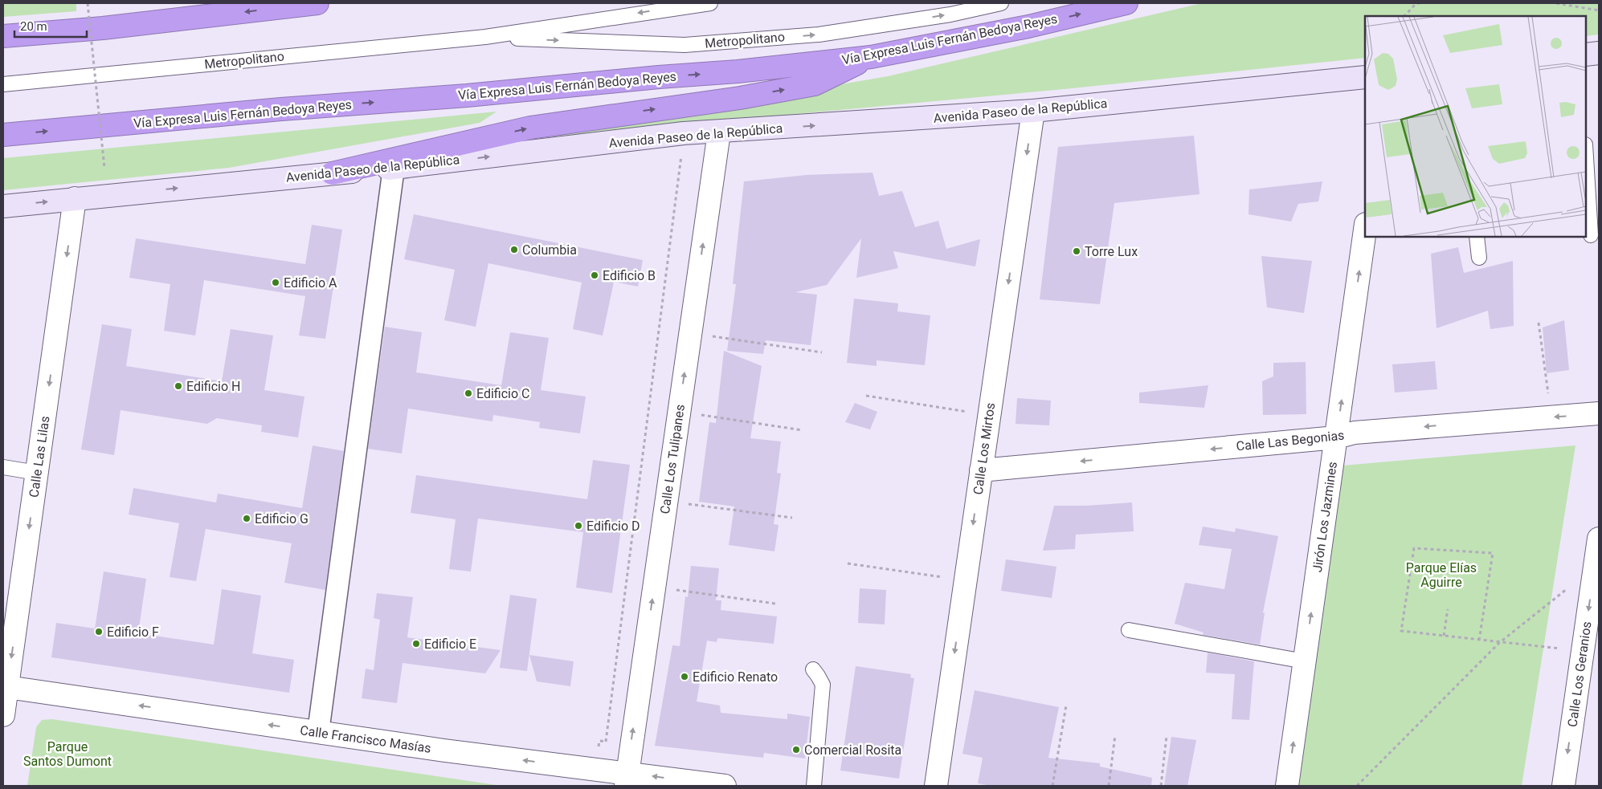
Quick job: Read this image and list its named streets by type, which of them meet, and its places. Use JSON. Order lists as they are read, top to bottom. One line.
{"streets":{"highway":["Vía Expresa Luis Fernán Bedoya Reyes"],"main road":["Avenida Paseo de la República"],"street":["Calle Las Begonias","Calle Los Mirtos","Calle Las Lilas","Calle Los Tulipanes","Jirón Los Jazmines","Calle Los Geranios","Calle Francisco Masías"],"lane":["Metropolitano"]},"crossings":[["Avenida Paseo de la República","Calle Los Mirtos"],["Avenida Paseo de la República","Calle Las Lilas"],["Avenida Paseo de la República","Calle Los Tulipanes"],["Calle Las Begonias","Calle Los Mirtos"],["Calle Las Begonias","Jirón Los Jazmines"],["Calle Las Lilas","Calle Francisco Masías"],["Calle Los Tulipanes","Calle Francisco Masías"]],"one_way":["Avenida Paseo de la República","Calle Las Begonias","Calle Los Mirtos","Calle Las Lilas","Calle Los Tulipanes","Jirón Los Jazmines","Calle Los Geranios","Calle Francisco Masías"],"parks":["Parque Elías Aguirre","Parque Santos Dumont"],"places":["Columbia","Torre Lux","Edificio B","Edificio A","Edificio H","Edificio C","Edificio G","Edificio D","Edificio F","Edificio E","Edificio Renato","Comercial Rosita"],"scale_bar":"20 m"}
